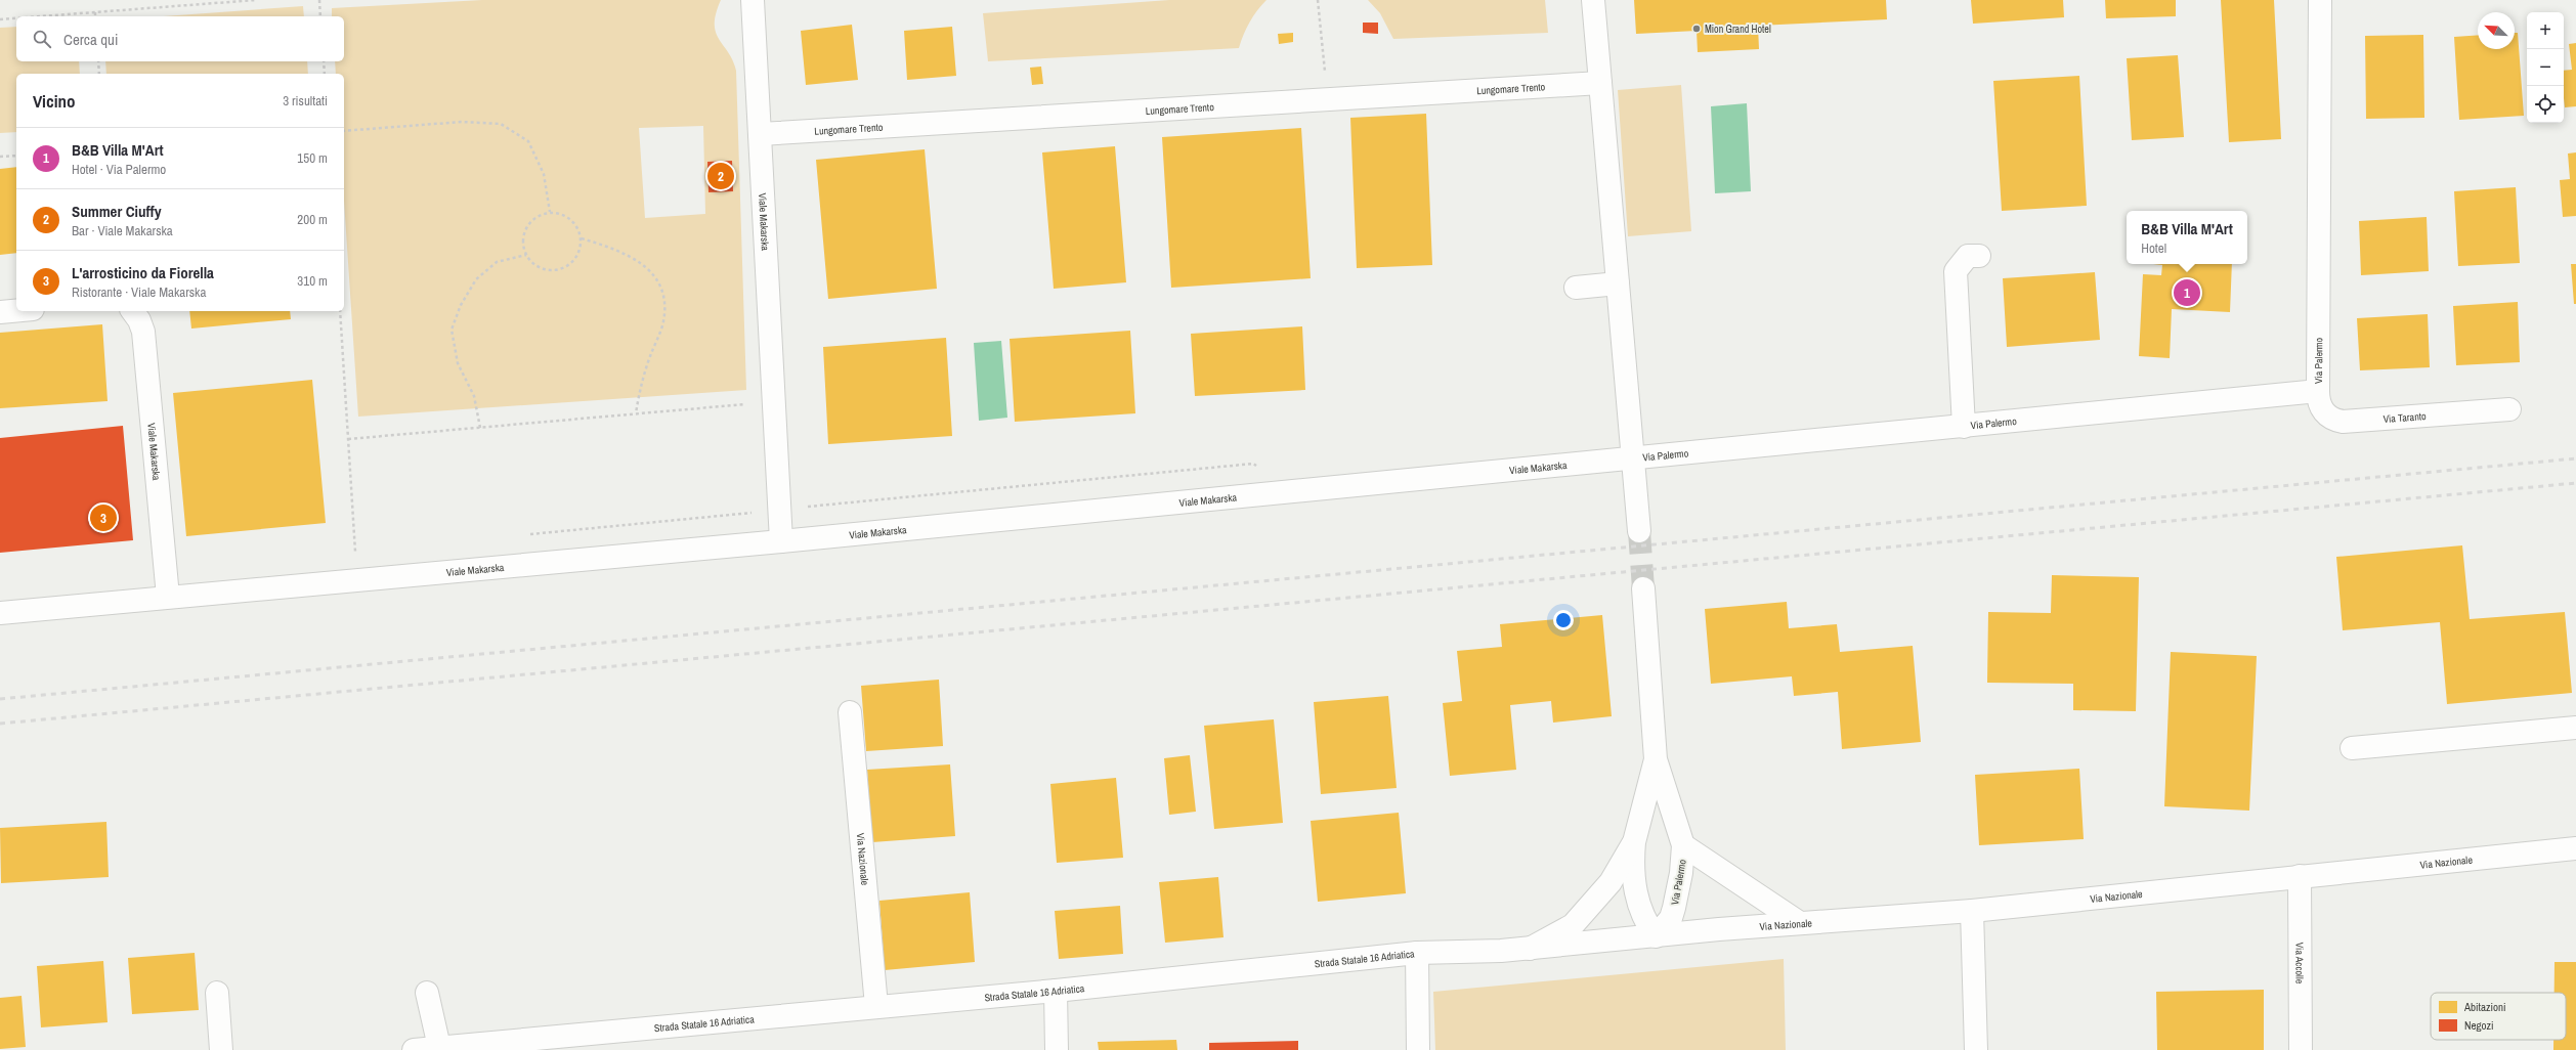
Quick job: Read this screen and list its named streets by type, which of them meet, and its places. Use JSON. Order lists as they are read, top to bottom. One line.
{"streets":{"street":["Lungomare Trento","Viale Makarska","Via Palermo","Via Taranto","Via Nazionale","Strada Statale 16 Adriatica","Via Accolle"]},"crossings":[["Lungomare Trento","Viale Makarska"],["Viale Makarska","Via Palermo"],["Via Palermo","Via Taranto"],["Via Palermo","Via Nazionale"],["Via Palermo","Strada Statale 16 Adriatica"],["Via Nazionale","Strada Statale 16 Adriatica"],["Via Nazionale","Via Accolle"]],"places":["Mion Grand Hotel"],"legend":["Abitazioni","Negozi"],"north":"top left","page":{"map_buttons":["+","−"],"search":"Cerca qui","heading":["Vicino","3 risultati"],"list":[{"mark":"1","name":"B&B Villa M'Art","note":"Hotel · Via Palermo","value":"150 m"},{"mark":"2","name":"Summer Ciuffy","note":"Bar · Viale Makarska","value":"200 m"},{"mark":"3","name":"L'arrosticino da Fiorella","note":"Ristorante · Viale Makarska","value":"310 m"}],"pins":["2","1","3"],"popup":["B&B Villa M'Art","Hotel"]}}
